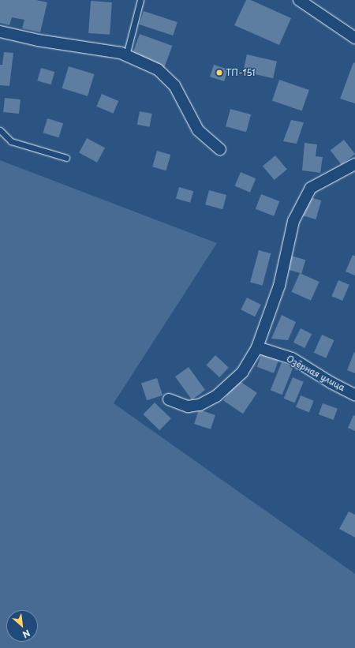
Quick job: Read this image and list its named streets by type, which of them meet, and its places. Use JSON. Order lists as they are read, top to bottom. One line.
{"streets":{"street":["Озёрная улица"]},"places":["ТП-151"],"north":"bottom right"}
